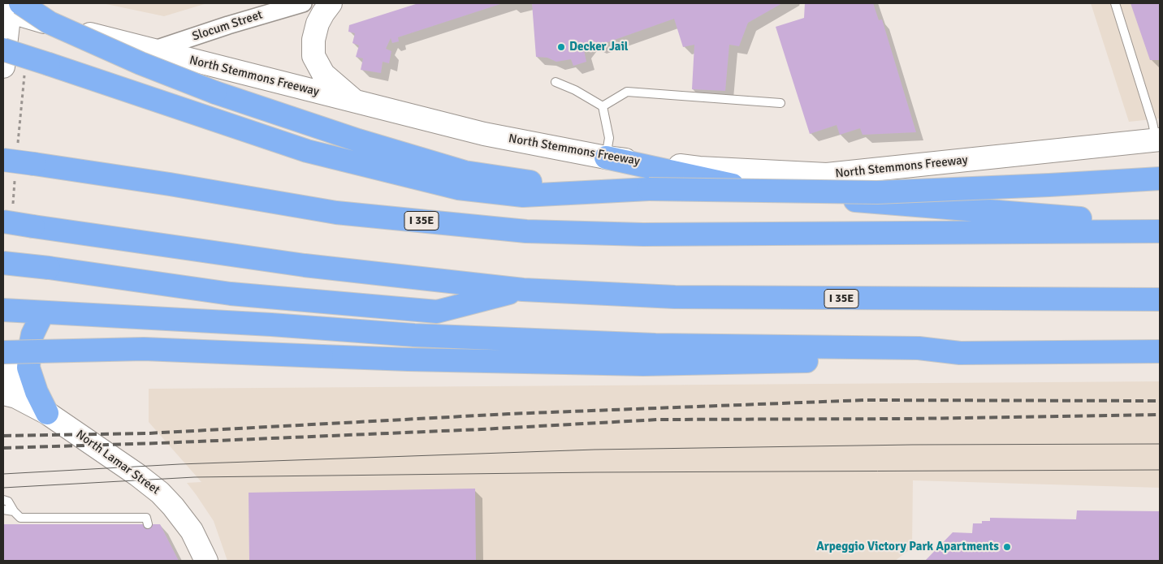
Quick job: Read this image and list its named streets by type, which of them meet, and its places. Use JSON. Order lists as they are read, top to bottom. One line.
{"streets":{"highway":["I 35E"],"main road":["North Stemmons Freeway","North Lamar Street"],"street":["Slocum Street"]},"crossings":[["Slocum Street","North Stemmons Freeway"]],"places":["Decker Jail","Arpeggio Victory Park Apartments"]}
